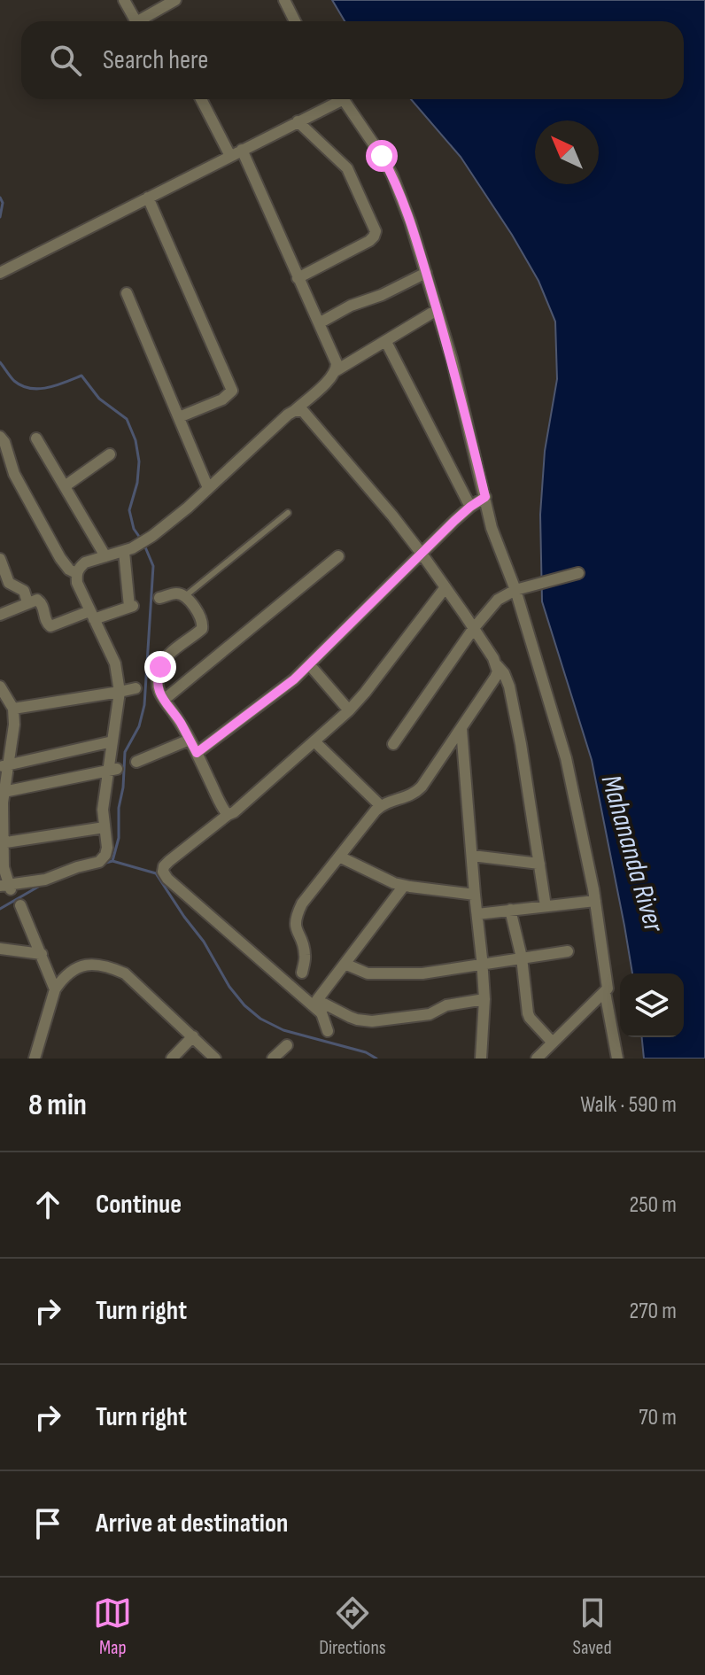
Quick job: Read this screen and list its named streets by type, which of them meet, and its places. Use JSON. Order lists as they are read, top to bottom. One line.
{"water":["Mahananda River"],"north":"top left","page":{"search":"Search here","heading":["8 min","Walk · 590 m"],"list":[["Continue","250 m"],["Turn right","270 m"],["Turn right","70 m"],"Arrive at destination"],"nav":["Map","Directions","Saved"]}}
